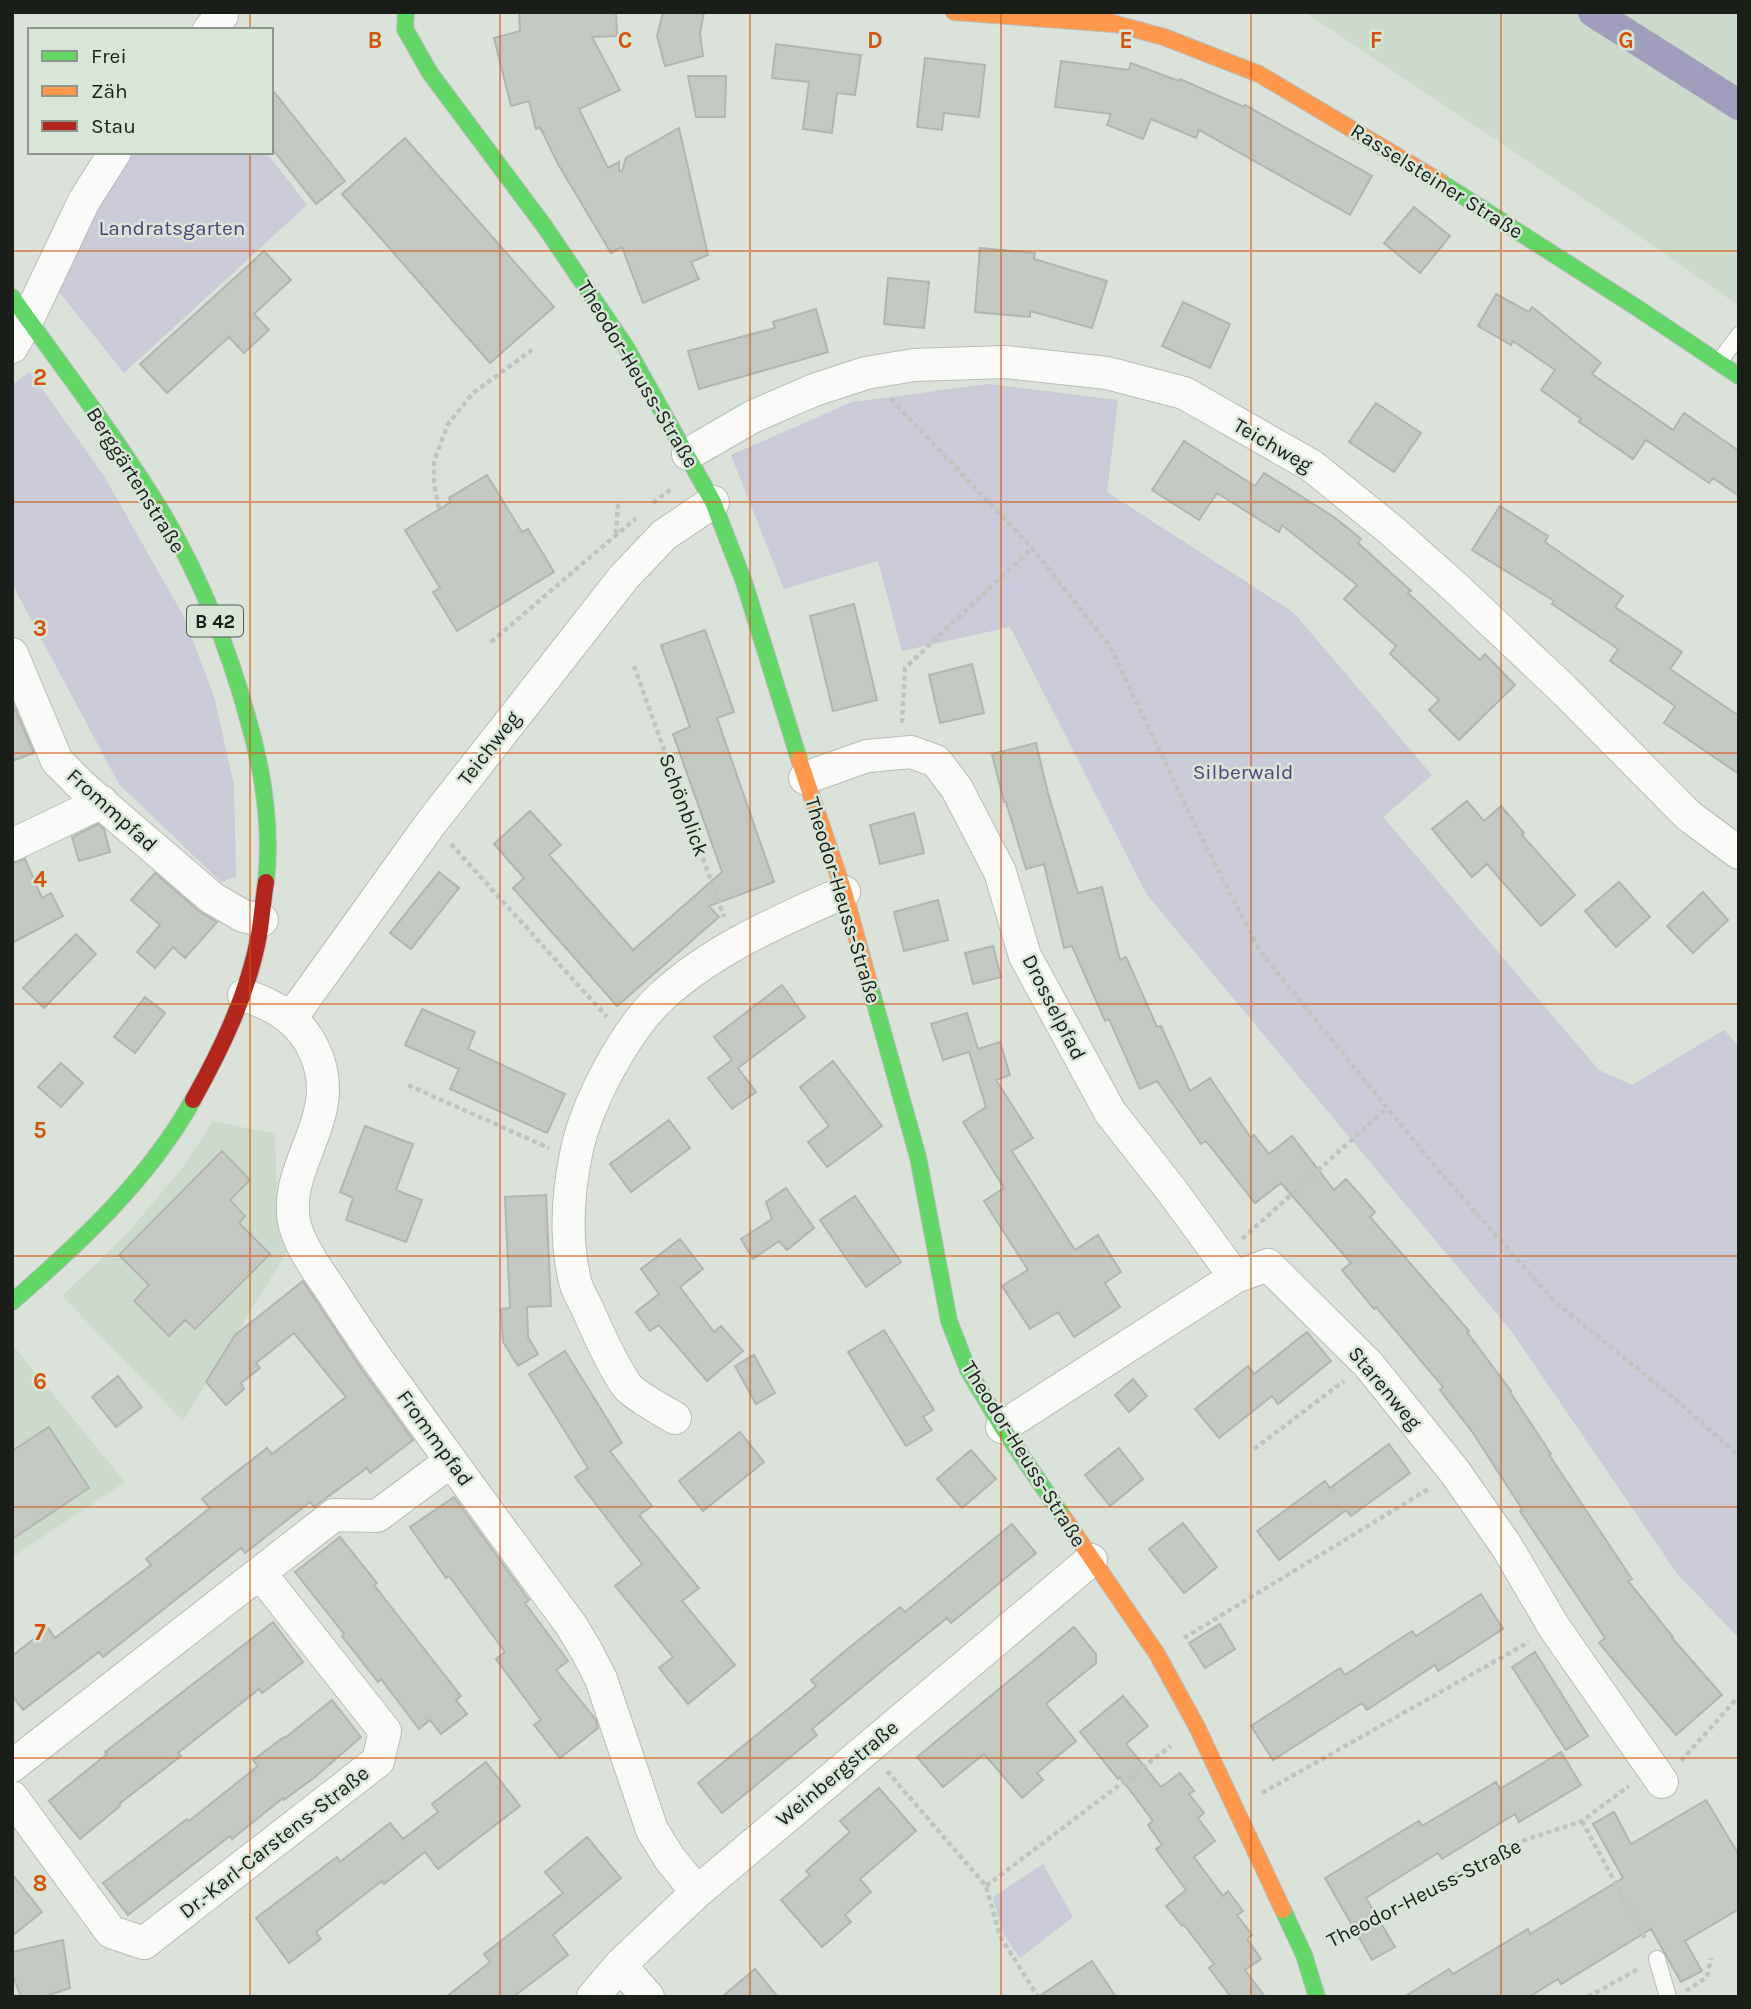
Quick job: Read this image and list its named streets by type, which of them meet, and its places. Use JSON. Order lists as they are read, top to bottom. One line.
{"streets":{"street":["Rasselsteiner Straße","Theodor-Heuss-Straße","Teichweg","Berggärtenstraße","B 42","Frommpfad","Drosselpfad","Starenweg","Weinbergstraße","Dr.-Karl-Carstens-Straße"],"path":["Schönblick"]},"crossings":[["Theodor-Heuss-Straße","Teichweg"],["Theodor-Heuss-Straße","Drosselpfad"],["Theodor-Heuss-Straße","Starenweg"],["Theodor-Heuss-Straße","Weinbergstraße"],["Teichweg","Frommpfad"],["Berggärtenstraße","Frommpfad"],["Frommpfad","Weinbergstraße"],["Drosselpfad","Starenweg"]],"parks":["Landratsgarten","Silberwald"],"legend":["Frei","Zäh","Stau"],"grid":{"columns":["B","C","D","E","F","G"],"rows":["2","3","4","5","6","7","8"]}}
